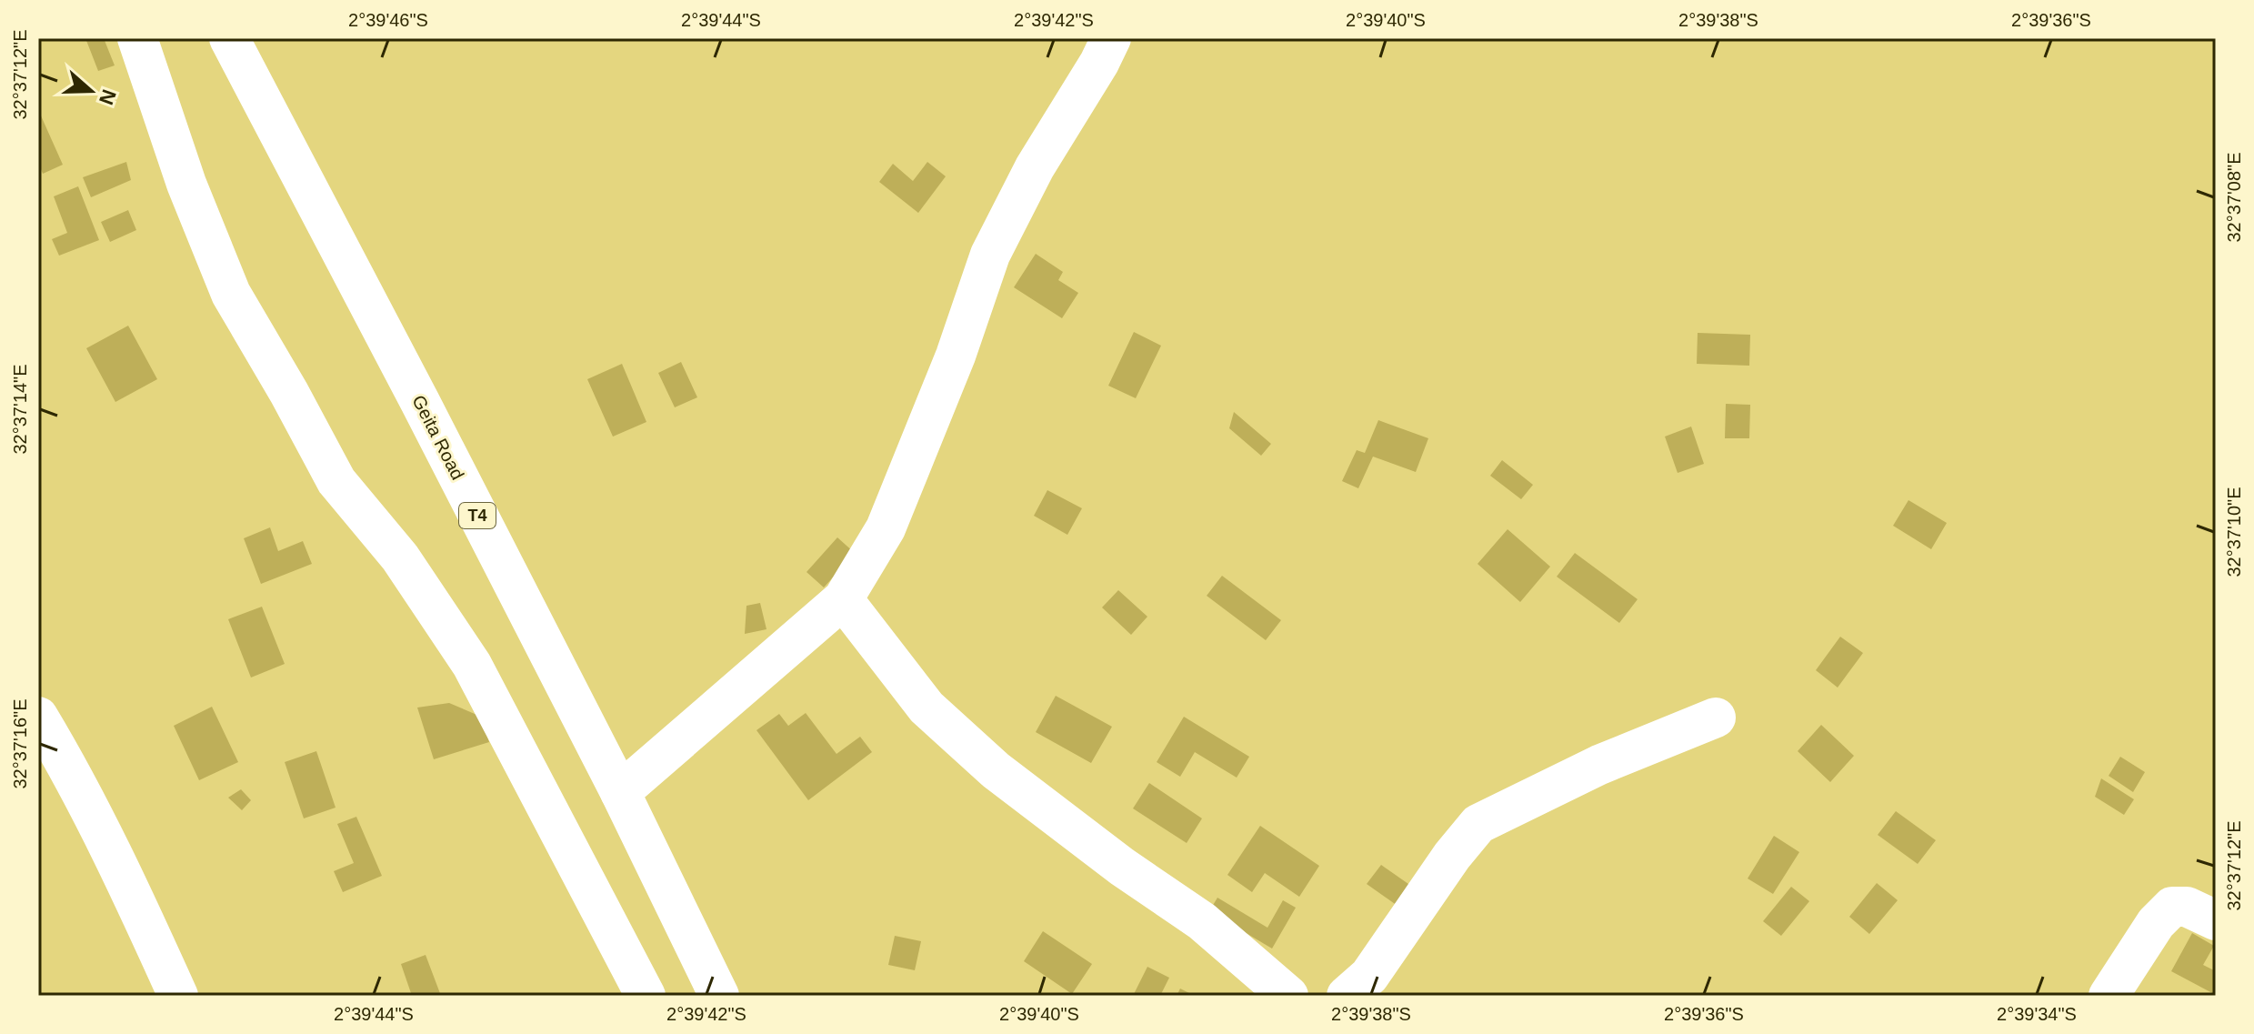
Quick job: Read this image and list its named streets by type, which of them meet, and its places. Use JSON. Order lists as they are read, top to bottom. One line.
{"streets":{"main road":["Geita Road","T4"]},"north":"right","coordinates":["2°39'46\"S","2°39'44\"S","2°39'42\"S","2°39'40\"S","2°39'38\"S","2°39'36\"S","32°37'12\"E","32°37'08\"E","32°37'14\"E","32°37'10\"E","32°37'16\"E","2°39'34\"S"]}
